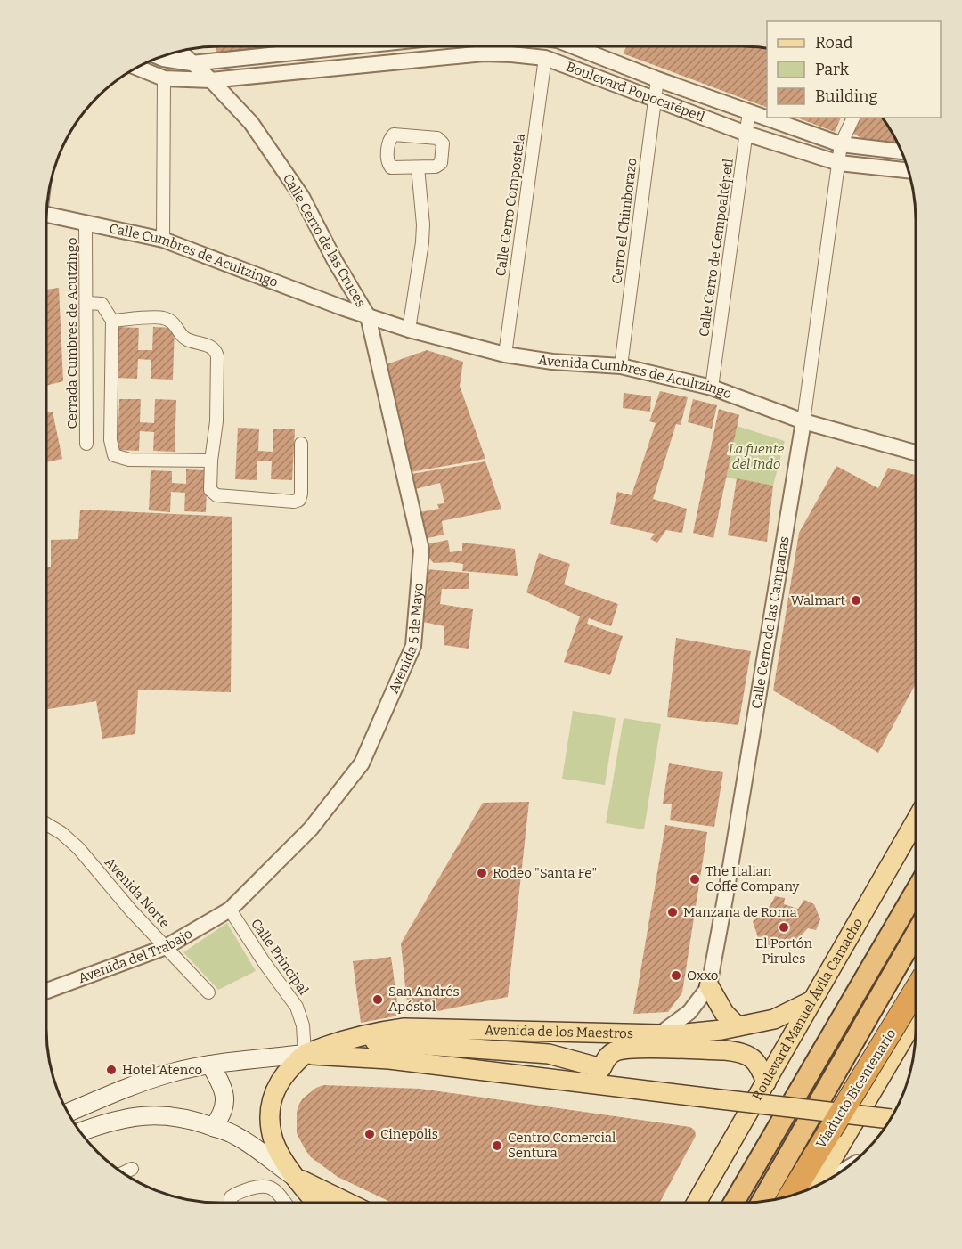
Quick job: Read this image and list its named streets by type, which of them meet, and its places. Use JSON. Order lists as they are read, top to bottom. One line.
{"streets":{"highway":["Viaducto Bicentenario"],"main road":["Boulevard Manuel Ávila Camacho","Avenida de los Maestros"],"street":["Boulevard Popocatépetl","Calle Cerro Compostela","Cerro el Chimborazo","Calle Cerro de las Cruces","Calle Cerro de Cempoaltépetl","Calle Cumbres de Acultzingo","Cerrada Cumbres de Acutzingo","Avenida Cumbres de Acultzingo","Calle Cerro de las Campanas","Avenida 5 de Mayo","Avenida Norte","Avenida del Trabajo","Calle Principal"]},"crossings":[["Boulevard Popocatépetl","Calle Cerro Compostela"],["Boulevard Popocatépetl","Cerro el Chimborazo"],["Boulevard Popocatépetl","Calle Cerro de las Cruces"],["Boulevard Popocatépetl","Calle Cerro de Cempoaltépetl"],["Boulevard Popocatépetl","Calle Cerro de las Campanas"],["Calle Cerro Compostela","Avenida Cumbres de Acultzingo"],["Cerro el Chimborazo","Avenida Cumbres de Acultzingo"],["Calle Cerro de las Cruces","Avenida Cumbres de Acultzingo"],["Calle Cerro de las Cruces","Avenida 5 de Mayo"],["Calle Cerro de Cempoaltépetl","Avenida Cumbres de Acultzingo"],["Calle Cumbres de Acultzingo","Cerrada Cumbres de Acutzingo"],["Calle Cumbres de Acultzingo","Avenida Cumbres de Acultzingo"],["Avenida Cumbres de Acultzingo","Calle Cerro de las Campanas"],["Avenida Cumbres de Acultzingo","Avenida 5 de Mayo"],["Calle Cerro de las Campanas","Avenida de los Maestros"],["Avenida 5 de Mayo","Avenida del Trabajo"],["Avenida 5 de Mayo","Calle Principal"],["Avenida Norte","Avenida del Trabajo"],["Avenida del Trabajo","Calle Principal"],["Calle Principal","Avenida de los Maestros"],["Boulevard Manuel Ávila Camacho","Avenida de los Maestros"]],"parks":["La fuente del Indo"],"places":["Walmart","Rodeo \"Santa Fe\"","The Italian Coffe Company","Manzana de Roma","El Portón Pirules","Oxxo","San Andrés Apóstol","Hotel Atenco","Cinepolis","Centro Comercial Sentura"],"legend":["Road","Park","Building"]}
